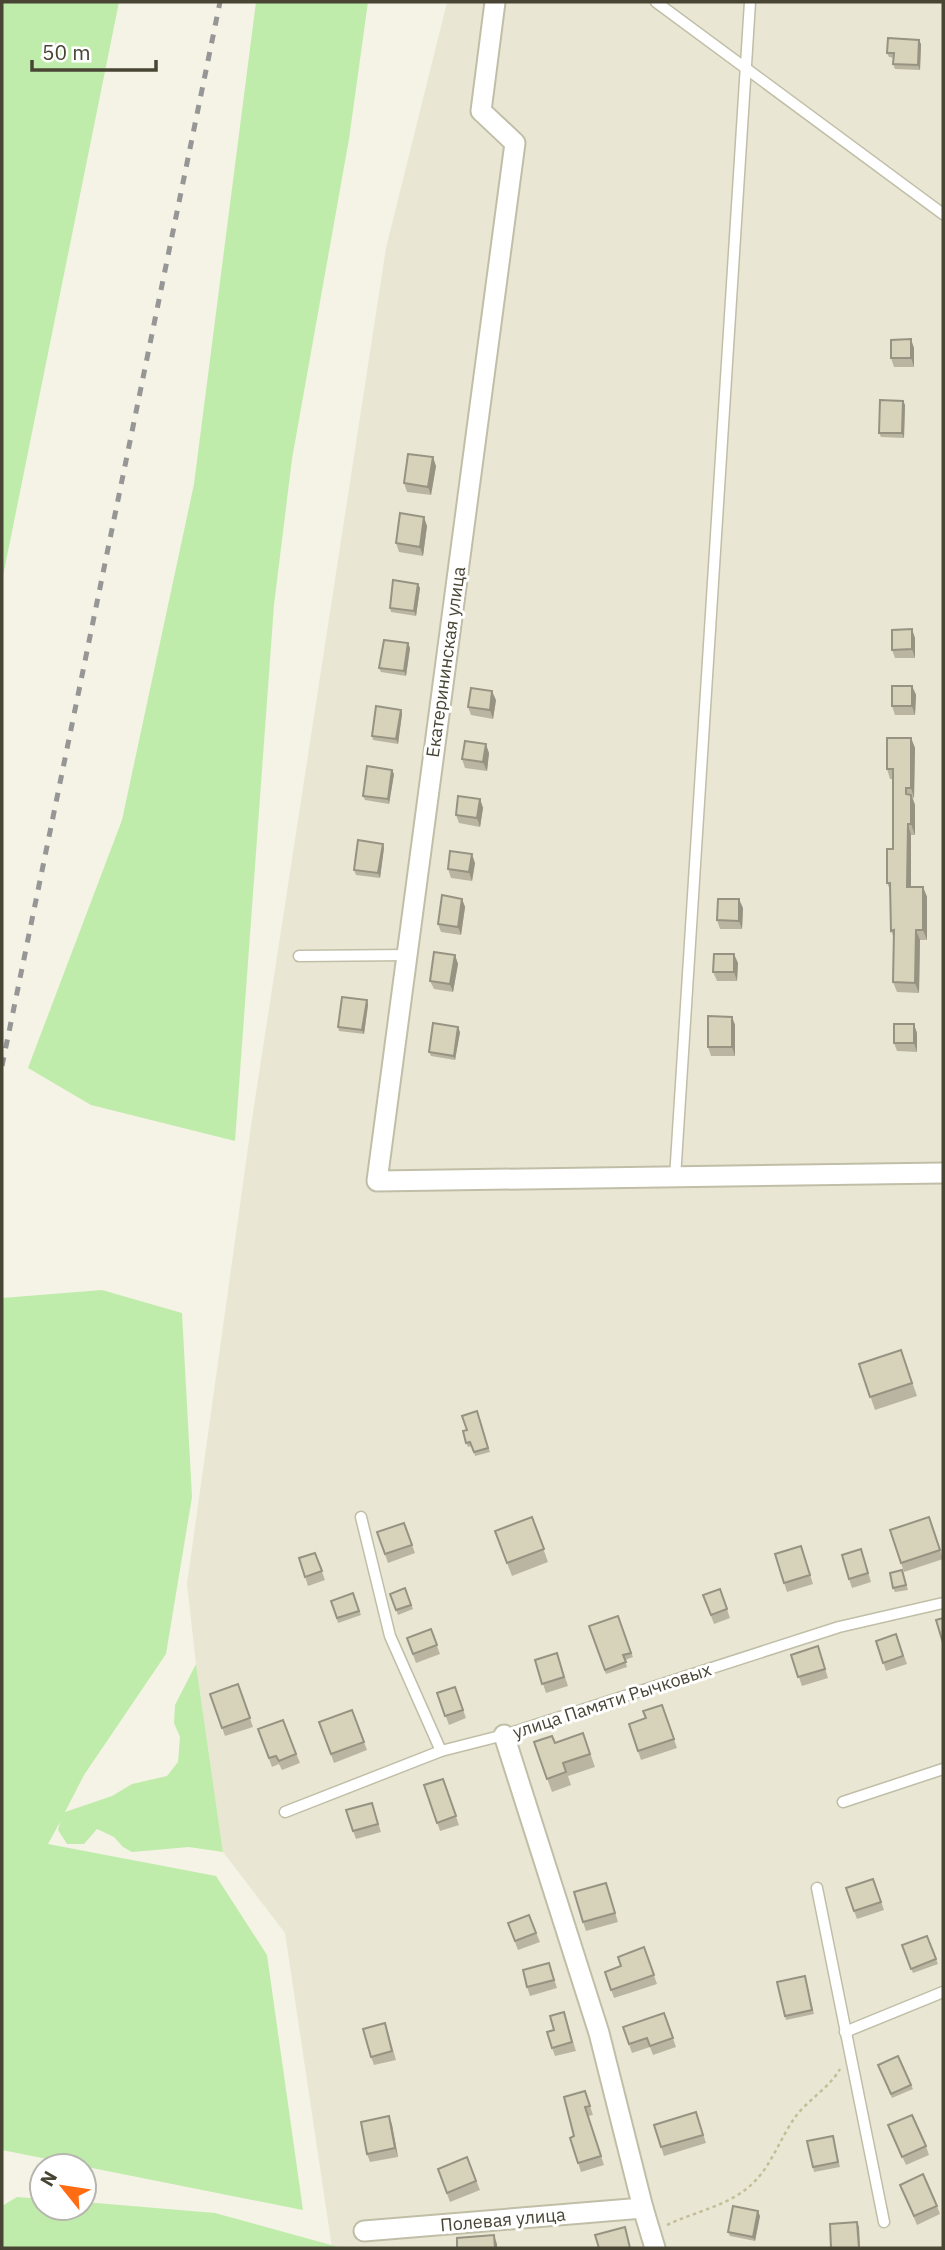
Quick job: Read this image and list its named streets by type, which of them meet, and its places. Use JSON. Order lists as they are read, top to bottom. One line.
{"streets":{"street":["Екатерининская улица","Полевая улица"],"lane":["улица Памяти Рычковых"]},"scale_bar":"50 m","north":"top left"}
